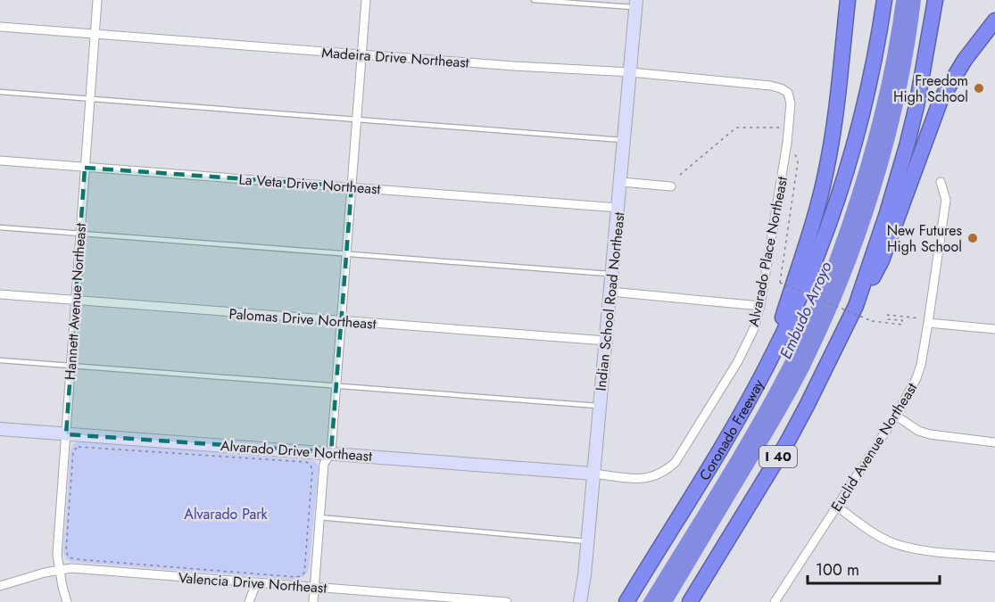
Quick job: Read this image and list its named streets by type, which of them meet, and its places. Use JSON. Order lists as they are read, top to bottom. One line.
{"streets":{"highway":["Coronado Freeway","I 40"],"street":["Madeira Drive Northeast","La Veta Drive Northeast","Alvarado Place Northeast","Hannett Avenue Northeast","Indian School Road Northeast","Palomas Drive Northeast","Euclid Avenue Northeast","Alvarado Drive Northeast","Valencia Drive Northeast"]},"crossings":[["Madeira Drive Northeast","Alvarado Place Northeast"],["Madeira Drive Northeast","Hannett Avenue Northeast"],["Madeira Drive Northeast","Indian School Road Northeast"],["La Veta Drive Northeast","Hannett Avenue Northeast"],["La Veta Drive Northeast","Indian School Road Northeast"],["Alvarado Place Northeast","Indian School Road Northeast"],["Alvarado Place Northeast","Alvarado Drive Northeast"],["Hannett Avenue Northeast","Palomas Drive Northeast"],["Hannett Avenue Northeast","Alvarado Drive Northeast"],["Hannett Avenue Northeast","Valencia Drive Northeast"],["Indian School Road Northeast","Palomas Drive Northeast"],["Indian School Road Northeast","Alvarado Drive Northeast"]],"water":["Embudo Arroyo"],"parks":["Alvarado Park"],"places":["Freedom High School","New Futures High School"],"scale_bar":"100 m"}
